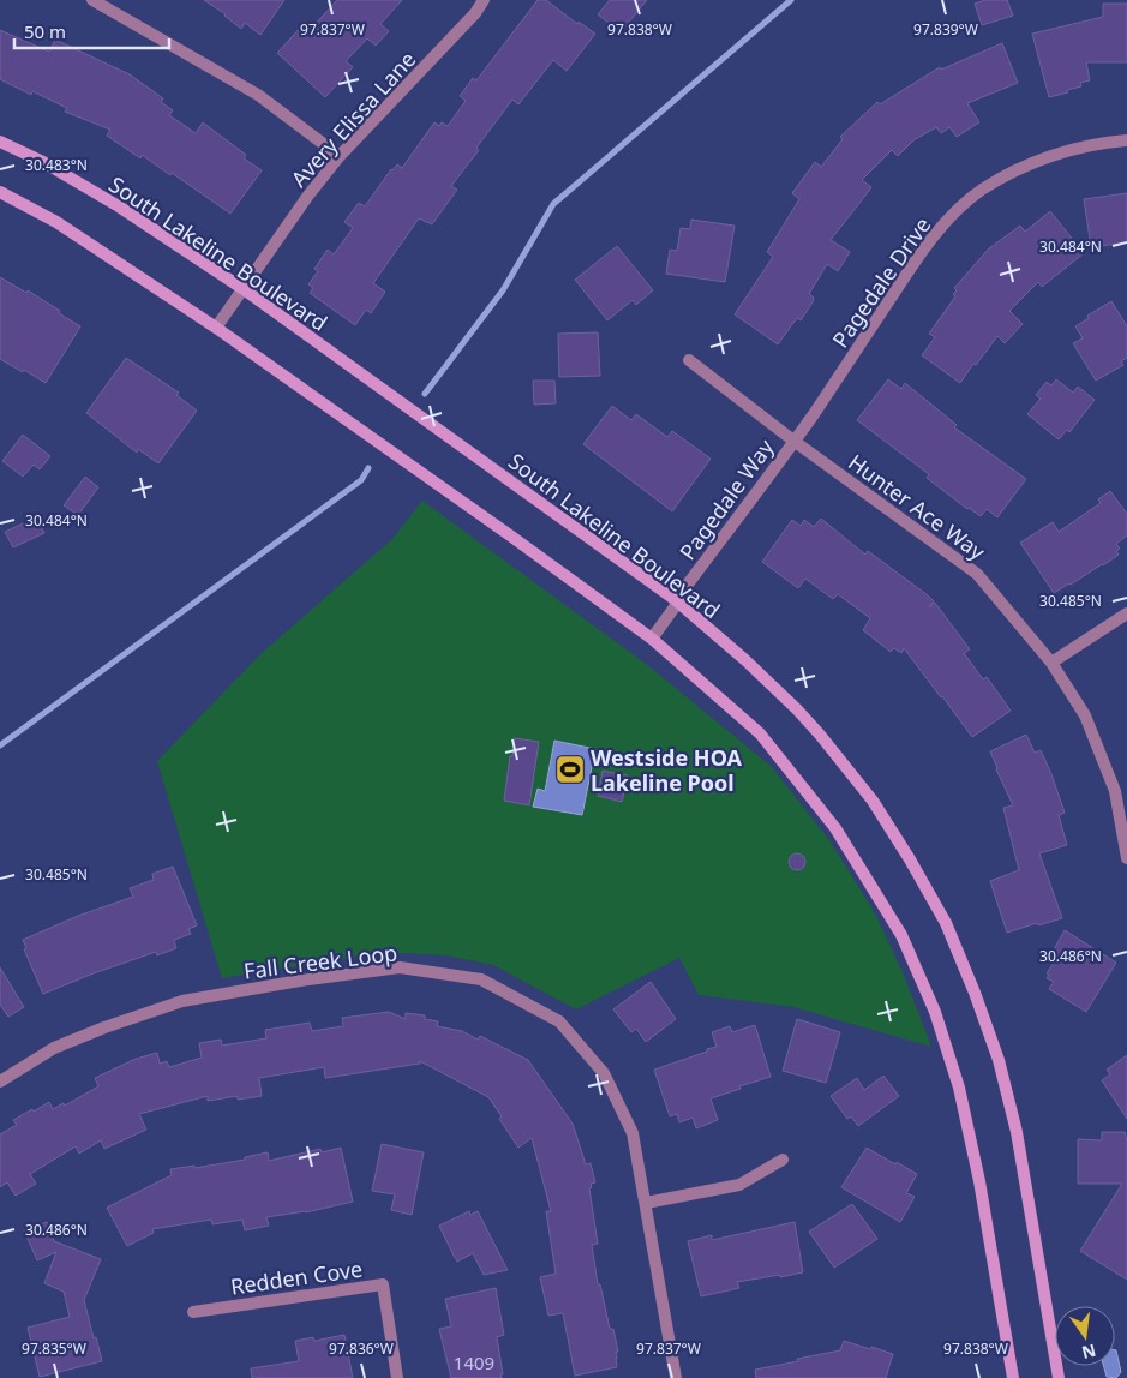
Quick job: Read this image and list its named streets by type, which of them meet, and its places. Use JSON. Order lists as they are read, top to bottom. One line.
{"streets":{"main road":["South Lakeline Boulevard"],"street":["Avery Elissa Lane","Pagedale Drive","Pagedale Way","Hunter Ace Way","Fall Creek Loop","Redden Cove"]},"crossings":[["Avery Elissa Lane","South Lakeline Boulevard"],["South Lakeline Boulevard","Pagedale Way"],["Pagedale Drive","Pagedale Way"],["Pagedale Drive","Hunter Ace Way"],["Pagedale Way","Hunter Ace Way"]],"places":{"sports":["Westside HOA Lakeline Pool"]},"house_numbers":["1409"],"scale_bar":"50 m","north":"bottom","coordinates":["97.837°W","97.838°W","97.839°W","30.483°N","30.484°N","30.485°N","30.486°N","97.835°W","97.836°W"]}
